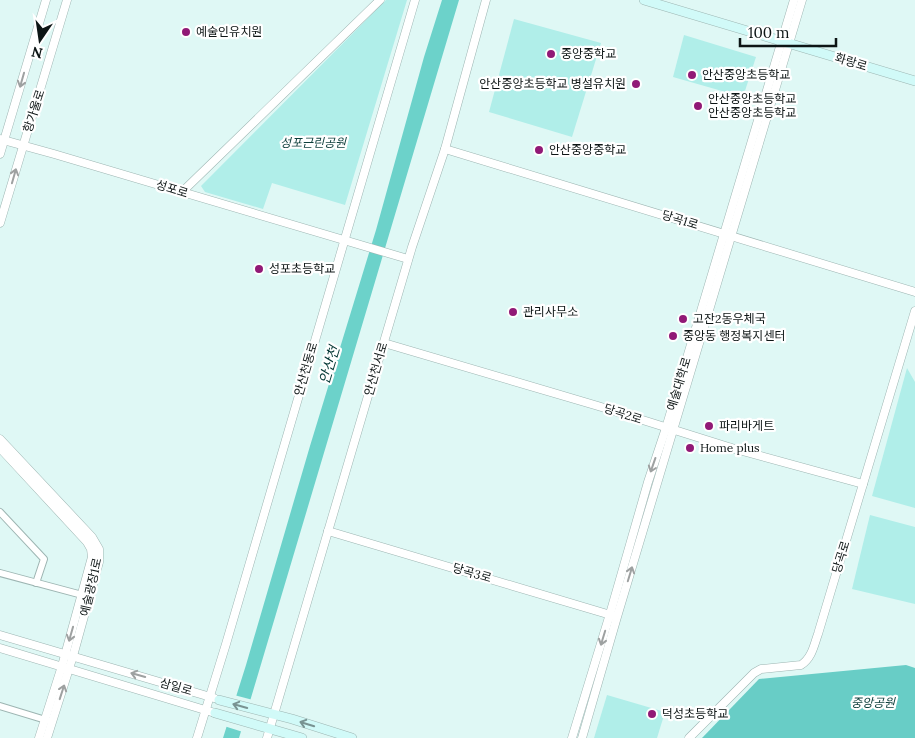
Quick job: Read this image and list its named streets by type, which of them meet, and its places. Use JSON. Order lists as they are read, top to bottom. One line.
{"streets":{"main road":["화랑로","삼일로"],"street":["항가울로","성포로","당곡1로","안산천동로","안산천서로","예술대학로","당곡2로","당곡로","당곡3로","예술광장1로"]},"crossings":[["화랑로","예술대학로"],["항가울로","성포로"],["성포로","안산천동로"],["성포로","안산천서로"],["당곡1로","안산천서로"],["당곡1로","예술대학로"],["안산천동로","삼일로"],["안산천서로","당곡2로"],["안산천서로","당곡3로"],["안산천서로","삼일로"],["예술대학로","당곡2로"],["예술대학로","당곡3로"],["당곡2로","당곡로"],["예술광장1로","삼일로"]],"water":["안산천"],"parks":["성포근린공원","중앙공원"],"places":["예술인유치원","중앙중학교","안산중앙초등학교","안산중앙초등학교 병설유치원","안산중앙초등학교 안산중앙초등학교","안산중앙중학교","성포초등학교","관리사무소","고잔2동우체국","중앙동 행정복지센터","파리바게트","Home plus","덕성초등학교"],"scale_bar":"100 m","north":"bottom"}
